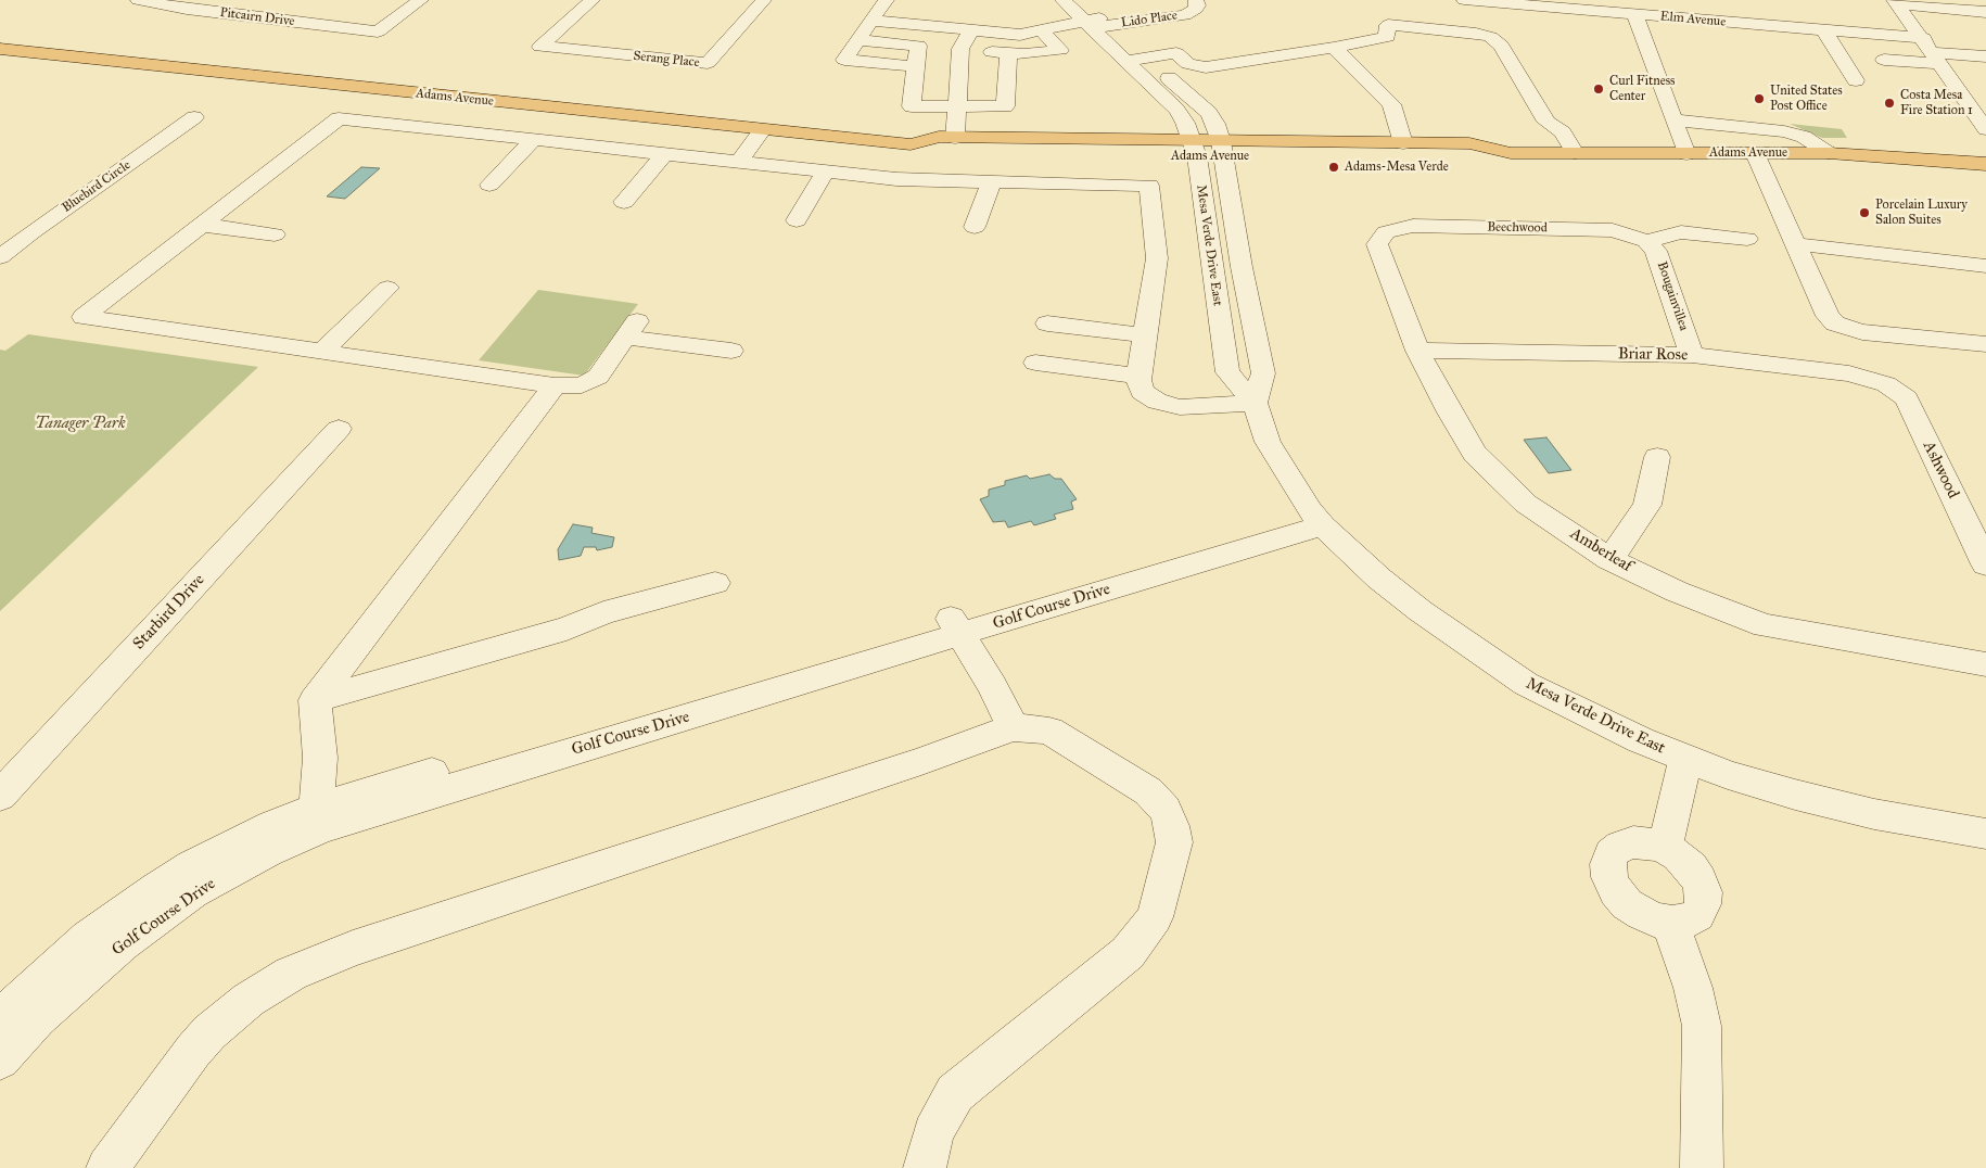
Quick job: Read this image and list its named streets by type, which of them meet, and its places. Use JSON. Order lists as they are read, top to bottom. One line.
{"streets":{"main road":["Adams Avenue"],"street":["Pitcairn Drive","Lido Place","Elm Avenue","Serang Place","Bluebird Circle","Beechwood","Mesa Verde Drive East","Bougainvillea","Briar Rose","Ashwood","Amberleaf","Golf Course Drive","Starbird Drive"]},"crossings":[["Lido Place","Mesa Verde Drive East"],["Adams Avenue","Mesa Verde Drive East"],["Beechwood","Bougainvillea"],["Beechwood","Amberleaf"],["Mesa Verde Drive East","Golf Course Drive"],["Bougainvillea","Briar Rose"],["Briar Rose","Ashwood"],["Briar Rose","Amberleaf"]],"parks":["Tanager Park"],"places":["Curl Fitness Center","United States Post Office","Costa Mesa Fire Station 1","Adams-Mesa Verde","Porcelain Luxury Salon Suites"]}
